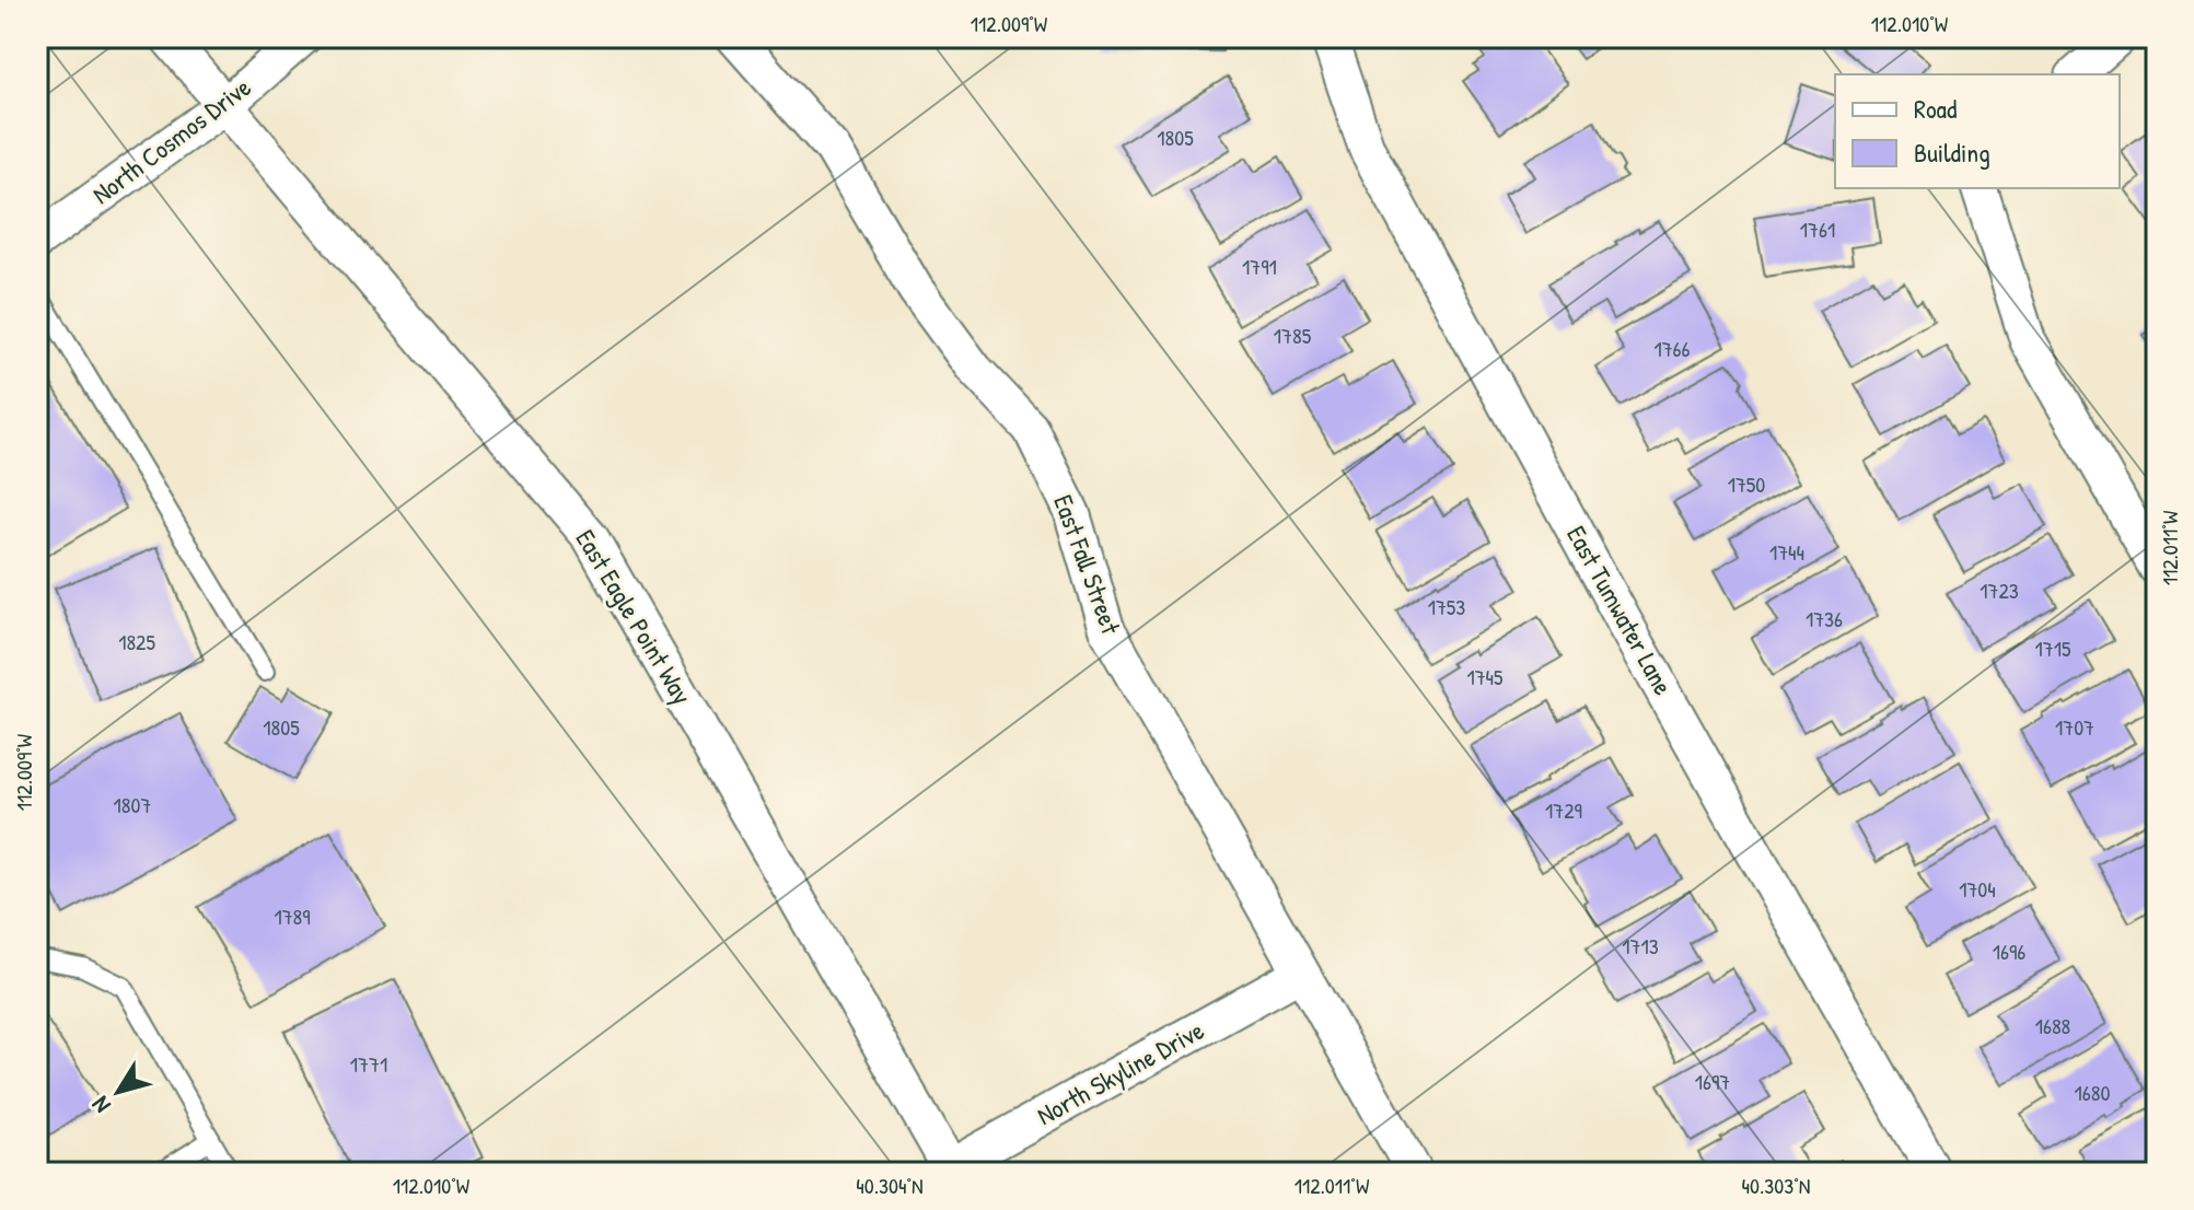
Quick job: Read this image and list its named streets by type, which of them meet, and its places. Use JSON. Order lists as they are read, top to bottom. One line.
{"streets":{"street":["North Cosmos Drive","East Fall Street","East Tumwater Lane","East Eagle Point Way","North Skyline Drive"]},"crossings":[["North Cosmos Drive","East Eagle Point Way"],["East Fall Street","North Skyline Drive"],["East Eagle Point Way","North Skyline Drive"]],"house_numbers":["1805","1761","1791","1785","1766","1750","1744","1723","1753","1736","1825","1715","1745","1805","1707","1807","1729","1704","1789","1713","1696","1688","1771","1697","1680"],"legend":["Road","Building"],"north":"bottom left","coordinates":["112.009°W","112.010°W","112.011°W","40.304°N","40.303°N"]}
